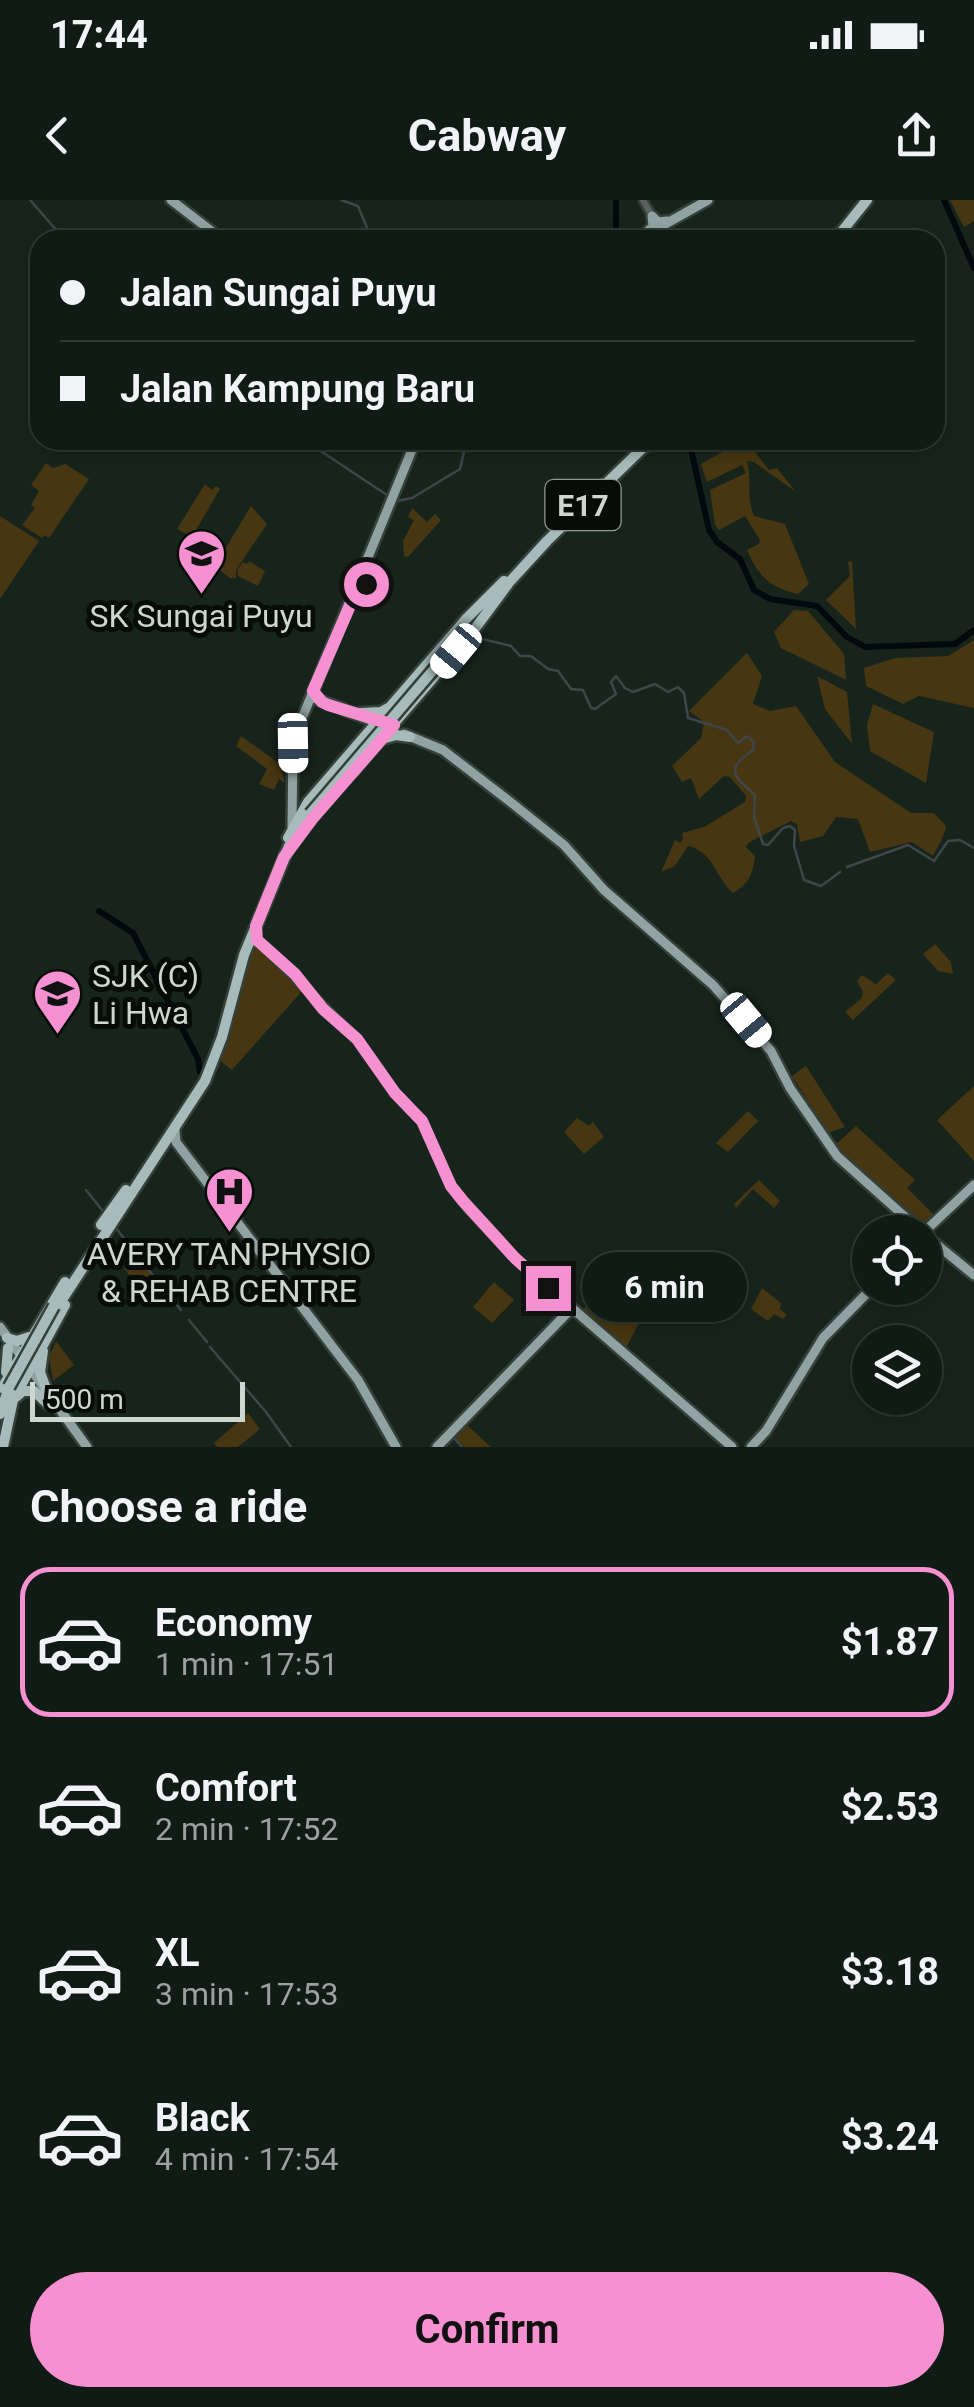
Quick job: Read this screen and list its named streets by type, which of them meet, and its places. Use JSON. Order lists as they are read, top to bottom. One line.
{"streets":{"highway":["E17"]},"places":{"school or university":["SK Sungai Puyu","SJK (C) Li Hwa"],"hospital":["AVERY TAN PHYSIO & REHAB CENTRE"]},"scale_bar":"500 m","page":{"status":"17:44","header":"Cabway","banner":["Jalan Sungai Puyu","Jalan Kampung Baru"],"bubble":"6 min","scale":"500 m","heading":"Choose a ride","list":[{"name":"Economy","note":"1 min · 17:51","value":"$1.87"},{"name":"Comfort","note":"2 min · 17:52","value":"$2.53"},{"name":"XL","note":"3 min · 17:53","value":"$3.18"},{"name":"Black","note":"4 min · 17:54","value":"$3.24"}],"buttons":"Confirm"}}
